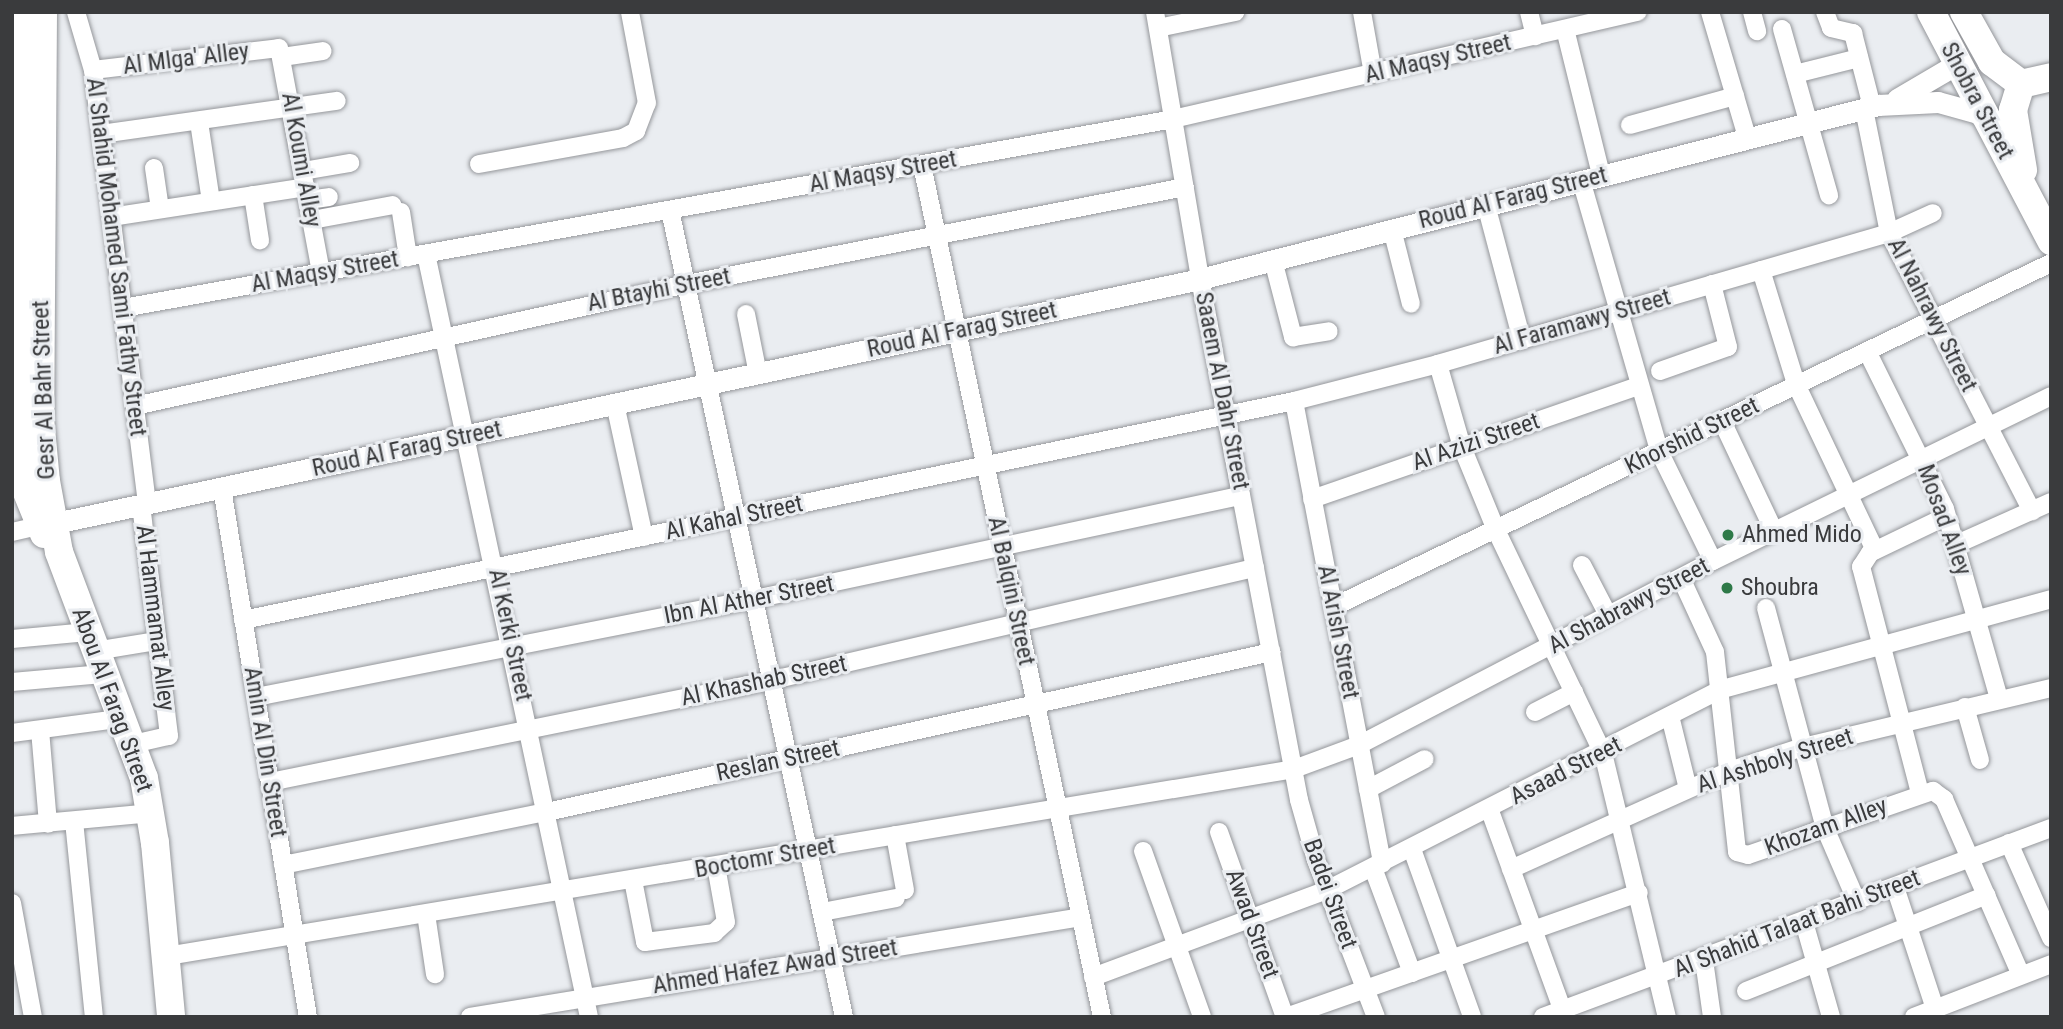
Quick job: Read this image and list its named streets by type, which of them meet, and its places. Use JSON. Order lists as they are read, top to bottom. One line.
{"streets":{"main road":["Shobra Street","Gesr Al Bahr Street","Abou Al Farag Street"],"street":["Al Mlga' Alley","Al Maqsy Street","Al Koumi Alley","Roud Al Farag Street","Al Shahid Mohamed Sami Fathy Street","Al Btayhi Street","Al Nahrawy Street","Al Faramawy Street","Saaem Al Dahr Street","Khorshid Street","Al Azizi Street","Al Kahal Street","Mosad Alley","Al Balqini Street","Ibn Al Ather Street","Al Shabrawy Street","Al Hammamat Alley","Al Arish Street","Al Kerki Street","Al Khashab Street","Amin Al Din Street","Reslan Street","Al Ashboly Street","Asaad Street","Khozam Alley","Boctomr Street","Badei Street","Awad Street","Al Shahid Talaat Bahi Street","Ahmed Hafez Awad Street"]},"crossings":[["Al Mlga' Alley","Al Koumi Alley"],["Al Mlga' Alley","Al Shahid Mohamed Sami Fathy Street"],["Al Maqsy Street","Al Koumi Alley"],["Al Maqsy Street","Al Shahid Mohamed Sami Fathy Street"],["Al Maqsy Street","Saaem Al Dahr Street"],["Al Maqsy Street","Al Balqini Street"],["Al Maqsy Street","Al Kerki Street"],["Shobra Street","Roud Al Farag Street"],["Al Koumi Alley","Al Kerki Street"],["Roud Al Farag Street","Al Shahid Mohamed Sami Fathy Street"],["Roud Al Farag Street","Al Nahrawy Street"],["Roud Al Farag Street","Gesr Al Bahr Street"],["Roud Al Farag Street","Saaem Al Dahr Street"],["Roud Al Farag Street","Al Balqini Street"],["Roud Al Farag Street","Al Hammamat Alley"],["Roud Al Farag Street","Al Kerki Street"],["Roud Al Farag Street","Amin Al Din Street"],["Al Shahid Mohamed Sami Fathy Street","Al Btayhi Street"],["Al Shahid Mohamed Sami Fathy Street","Al Hammamat Alley"],["Al Btayhi Street","Saaem Al Dahr Street"],["Al Btayhi Street","Al Balqini Street"],["Al Btayhi Street","Al Kerki Street"],["Al Nahrawy Street","Al Faramawy Street"],["Al Nahrawy Street","Khorshid Street"],["Al Nahrawy Street","Al Shabrawy Street"],["Al Faramawy Street","Saaem Al Dahr Street"],["Al Faramawy Street","Al Kahal Street"],["Al Faramawy Street","Al Arish Street"],["Gesr Al Bahr Street","Abou Al Farag Street"],["Saaem Al Dahr Street","Al Kahal Street"],["Saaem Al Dahr Street","Ibn Al Ather Street"],["Saaem Al Dahr Street","Al Khashab Street"],["Saaem Al Dahr Street","Reslan Street"],["Saaem Al Dahr Street","Boctomr Street"],["Saaem Al Dahr Street","Badei Street"],["Khorshid Street","Mosad Alley"],["Khorshid Street","Al Arish Street"],["Al Azizi Street","Al Arish Street"],["Al Kahal Street","Al Balqini Street"],["Al Kahal Street","Al Kerki Street"],["Al Kahal Street","Amin Al Din Street"],["Mosad Alley","Al Shabrawy Street"],["Mosad Alley","Al Ashboly Street"],["Mosad Alley","Asaad Street"],["Al Balqini Street","Ibn Al Ather Street"],["Al Balqini Street","Al Khashab Street"],["Al Balqini Street","Reslan Street"],["Al Balqini Street","Asaad Street"],["Al Balqini Street","Boctomr Street"],["Al Balqini Street","Ahmed Hafez Awad Street"],["Ibn Al Ather Street","Al Kerki Street"],["Ibn Al Ather Street","Amin Al Din Street"],["Al Shabrawy Street","Al Arish Street"],["Al Shabrawy Street","Boctomr Street"],["Al Hammamat Alley","Abou Al Farag Street"],["Al Arish Street","Asaad Street"],["Al Arish Street","Boctomr Street"],["Al Kerki Street","Al Khashab Street"],["Al Kerki Street","Reslan Street"],["Al Kerki Street","Boctomr Street"],["Al Kerki Street","Ahmed Hafez Awad Street"],["Al Khashab Street","Amin Al Din Street"],["Abou Al Farag Street","Boctomr Street"],["Amin Al Din Street","Reslan Street"],["Amin Al Din Street","Boctomr Street"],["Al Ashboly Street","Khozam Alley"],["Asaad Street","Badei Street"],["Asaad Street","Awad Street"],["Boctomr Street","Badei Street"]],"places":["Ahmed Mido","Shoubra"]}
